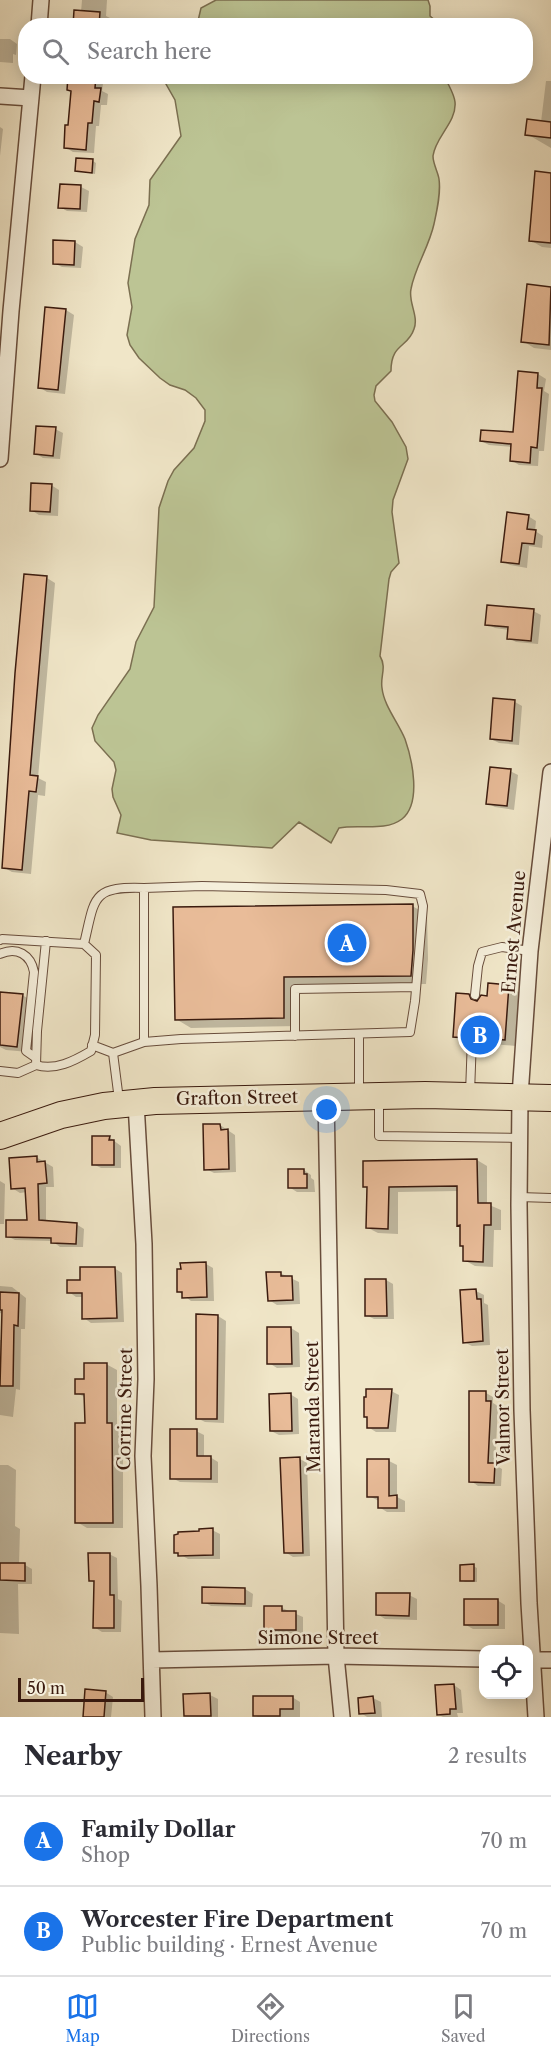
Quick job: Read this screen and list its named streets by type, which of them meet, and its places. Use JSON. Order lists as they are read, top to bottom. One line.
{"streets":{"highway":["Grafton Street"],"street":["Ernest Avenue","Maranda Street","Valmor Street","Corrine Street","Simone Street"]},"crossings":[["Ernest Avenue","Grafton Street"],["Ernest Avenue","Valmor Street"],["Grafton Street","Maranda Street"],["Grafton Street","Valmor Street"],["Grafton Street","Corrine Street"],["Maranda Street","Simone Street"],["Corrine Street","Simone Street"]],"scale_bar":"50 m","page":{"search":"Search here","pins":["A","B"],"scale":"50 m","heading":["Nearby","2 results"],"list":[{"mark":"A","name":"Family Dollar","note":"Shop","value":"70 m"},{"mark":"B","name":"Worcester Fire Department","note":"Public building · Ernest Avenue","value":"70 m"}],"nav":["Map","Directions","Saved"]}}
